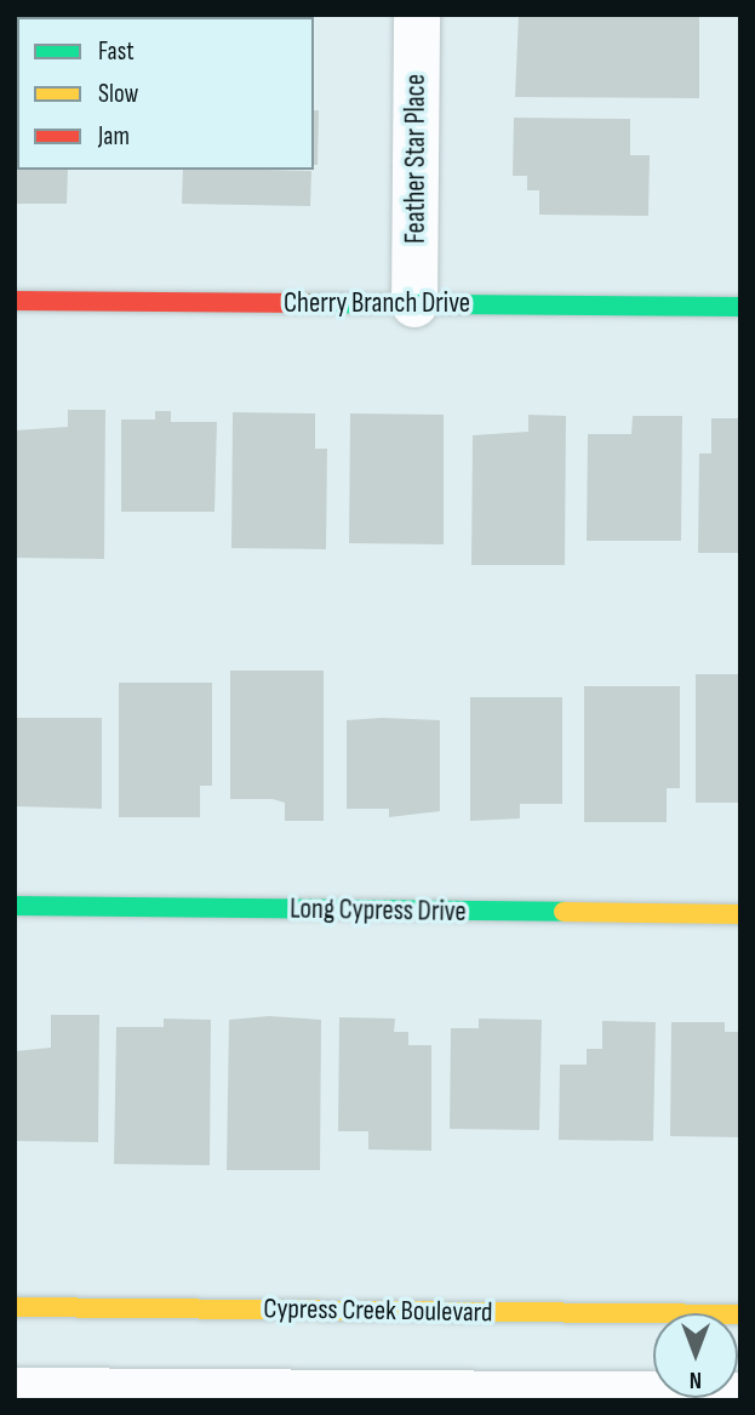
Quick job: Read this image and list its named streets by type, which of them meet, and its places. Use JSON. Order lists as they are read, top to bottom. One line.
{"streets":{"street":["Feather Star Place","Cherry Branch Drive","Long Cypress Drive","Cypress Creek Boulevard"]},"crossings":[["Feather Star Place","Cherry Branch Drive"]],"legend":["Fast","Slow","Jam"],"north":"bottom"}
